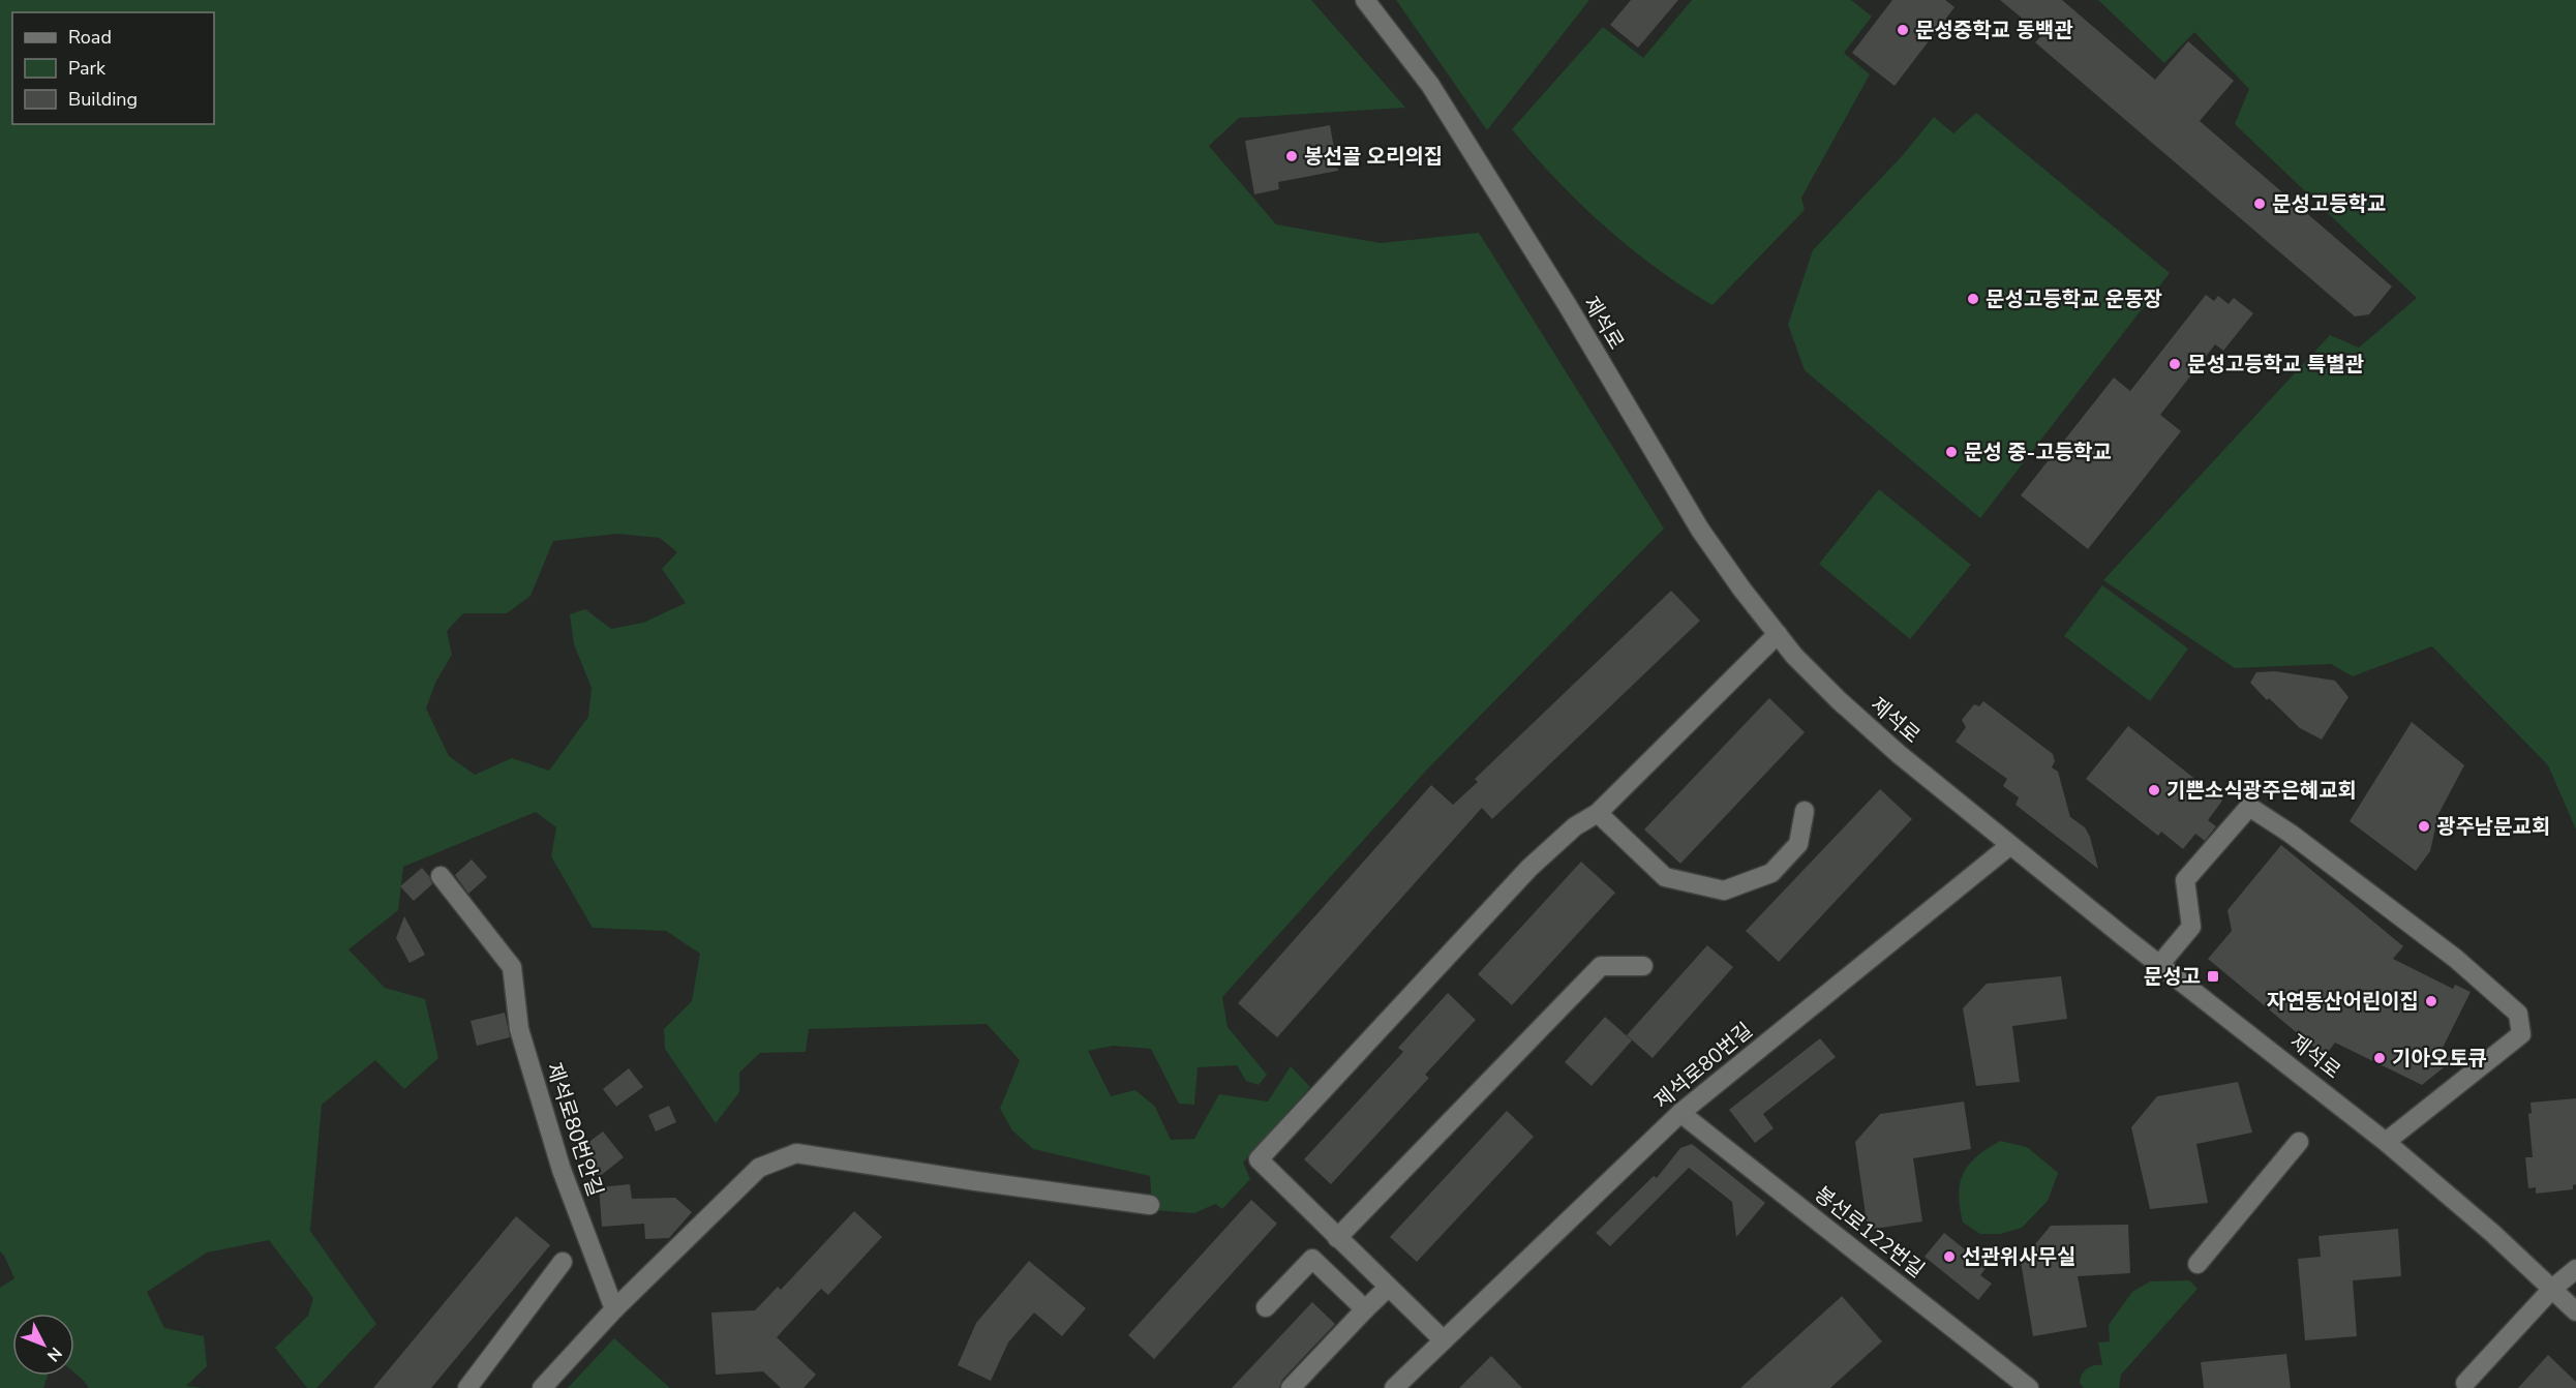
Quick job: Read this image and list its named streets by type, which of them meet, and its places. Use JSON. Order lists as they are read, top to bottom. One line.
{"streets":{"street":["제석로","제석로80번길","제석로80번안길","봉선로122번길"]},"crossings":[["제석로","제석로80번길"],["제석로80번길","봉선로122번길"]],"places":{"other":["문성중학교 동백관","봉선골 오리의집","문성고등학교","문성고등학교 운동장","문성고등학교 특별관","문성 중-고등학교","기쁜소식광주은혜교회","광주남문교회","자연동산어린이집","기아오토큐","선관위사무실"],"transit":["문성고"]},"legend":["Road","Park","Building"],"north":"bottom right"}
